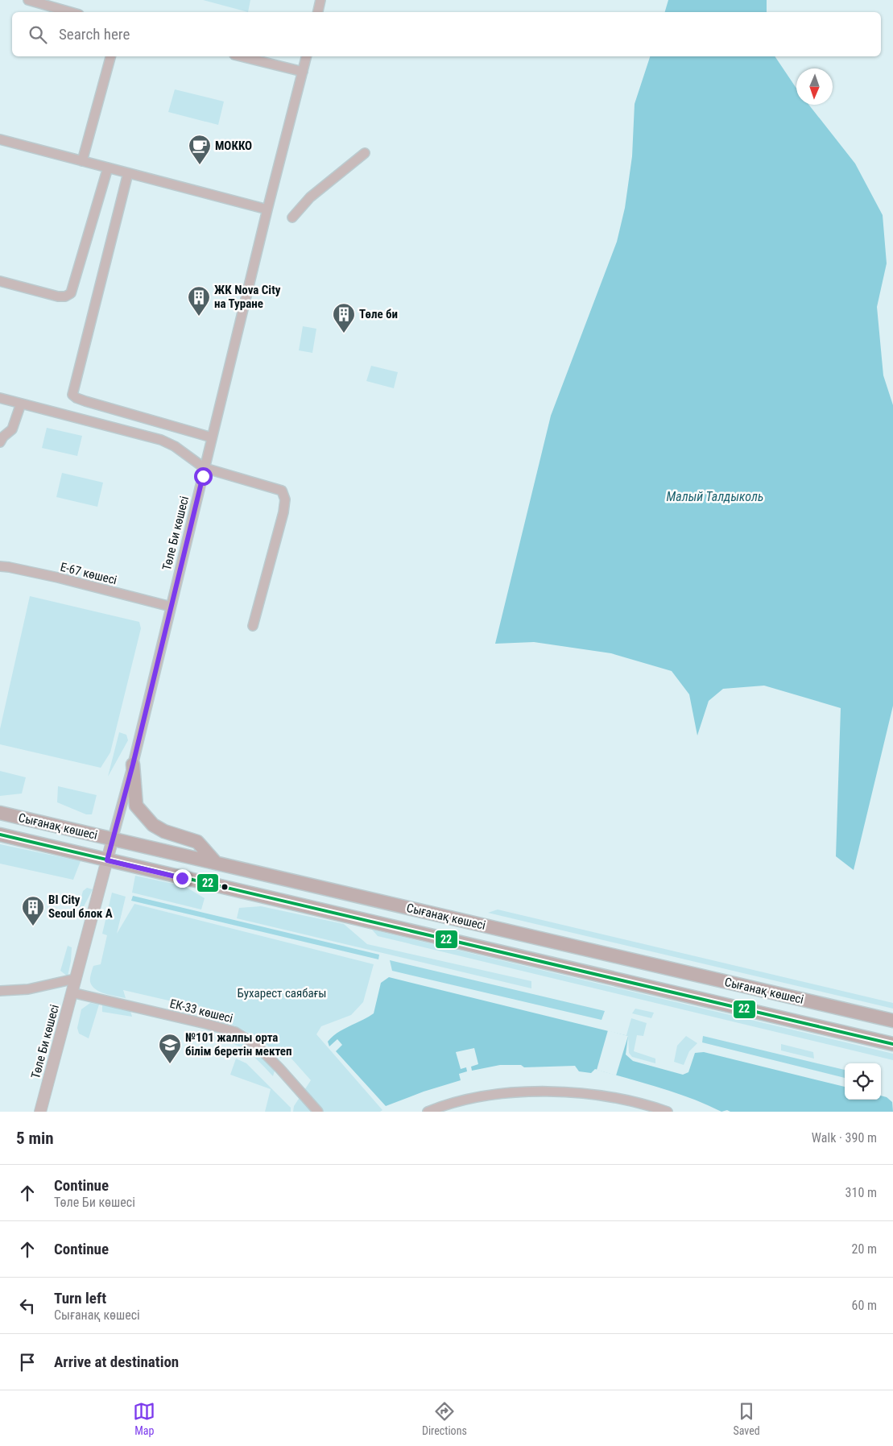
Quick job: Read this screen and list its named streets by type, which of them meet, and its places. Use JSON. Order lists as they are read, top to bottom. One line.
{"streets":{"main road":["Сығанақ көшесі"],"street":["Төле Би көшесі","Е-67 көшесі","ЕК-33 көшесі"]},"crossings":[["Төле Би көшесі","Е-67 көшесі"],["Төле Би көшесі","Сығанақ көшесі"],["Төле Би көшесі","ЕК-33 көшесі"]],"water":["Малый Талдыколь"],"parks":["Бухарест саябағы"],"places":{"cafe":["МОККО"],"building":["ЖК Nova City на Туране","Төле би","BI City Seoul блок A"],"school or university":["№101 жалпы орта білім беретін мектеп"]},"lines":["transit line 22"],"north":"bottom","page":{"search":"Search here","heading":["5 min","Walk · 390 m"],"list":[["Continue","Төле Би көшесі","310 m"],["Continue","20 m"],["Turn left","Сығанақ көшесі","60 m"],"Arrive at destination"],"nav":["Map","Directions","Saved"]}}
